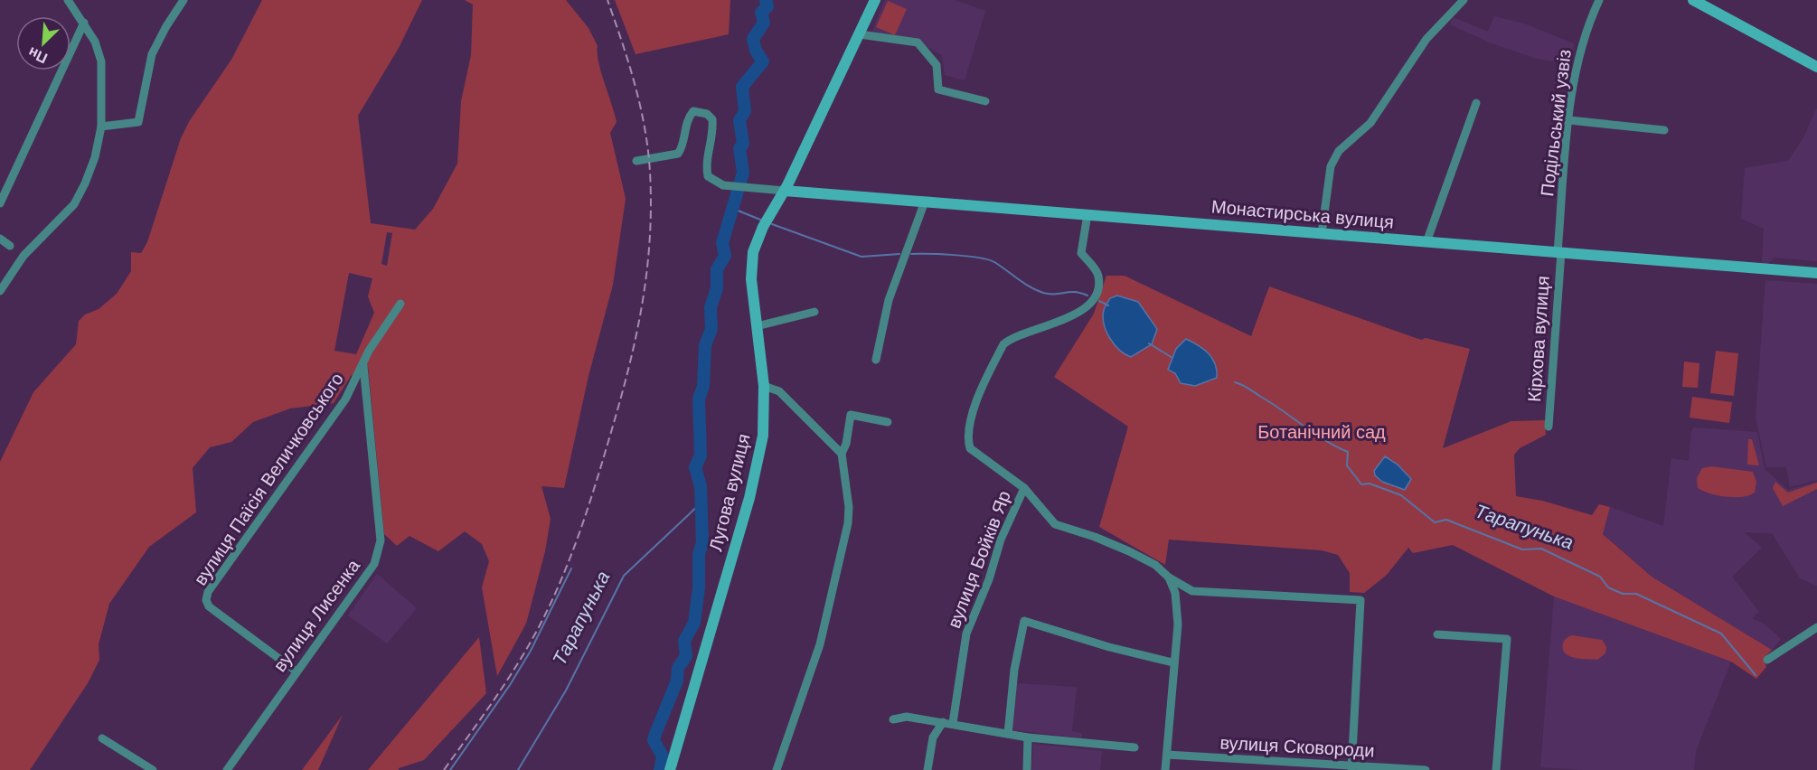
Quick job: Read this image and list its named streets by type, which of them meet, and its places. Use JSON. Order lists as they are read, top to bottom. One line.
{"streets":{"street":["Подільський узвіз","Монастирська вулиця","Кірхова вулиця","вулиця Паїсія Величковського","Лугова вулиця","вулиця Бойків Яр","вулиця Лисенка","вулиця Сковороди"]},"crossings":[["Подільський узвіз","Монастирська вулиця"],["Подільський узвіз","Кірхова вулиця"],["Монастирська вулиця","Кірхова вулиця"],["Монастирська вулиця","Лугова вулиця"],["Монастирська вулиця","вулиця Бойків Яр"],["вулиця Паїсія Величковського","вулиця Лисенка"]],"water":["Тарапунька"],"parks":["Ботанічний сад"],"north":"bottom left"}
